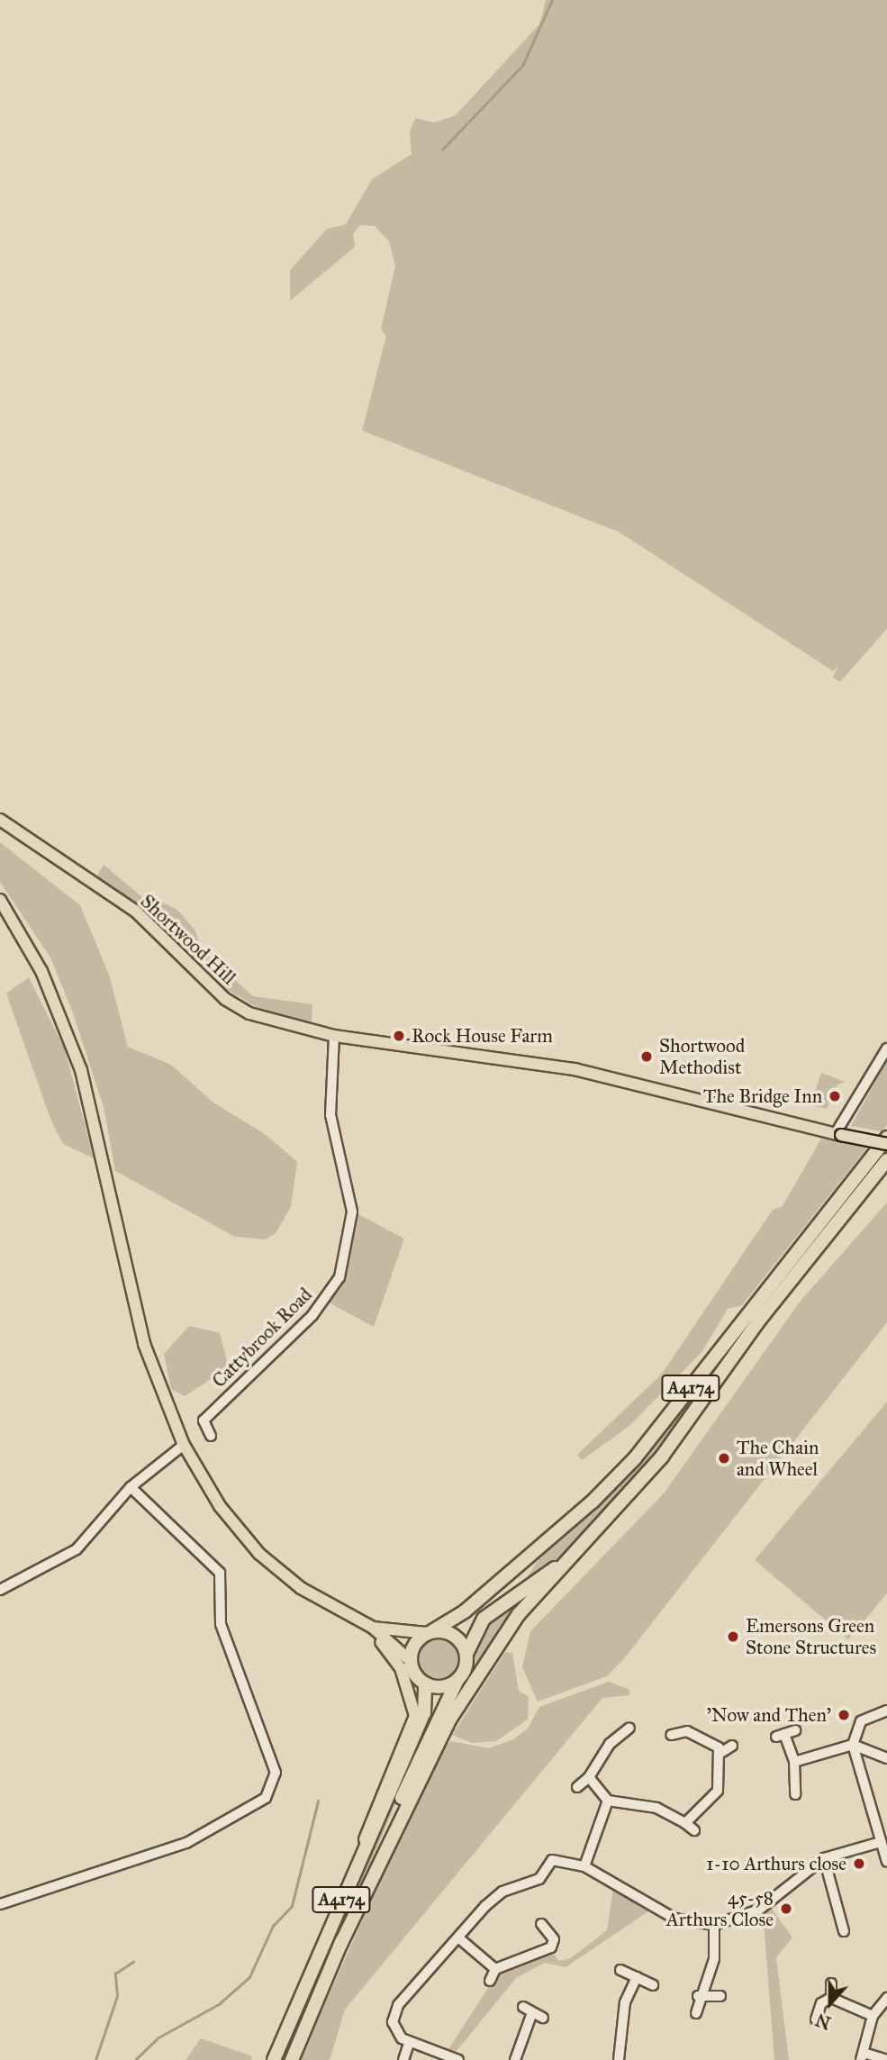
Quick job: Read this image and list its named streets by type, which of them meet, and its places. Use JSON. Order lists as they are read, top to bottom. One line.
{"streets":{"highway":["A4174"],"main road":["Shortwood Hill"],"street":["Cattybrook Road"]},"crossings":[["Shortwood Hill","Cattybrook Road"]],"places":["Rock House Farm","Shortwood Methodist","The Bridge Inn","The Chain and Wheel","Emersons Green Stone Structures","'Now and Then'","1-10 Arthurs close","45-58 Arthurs Close"],"north":"bottom"}
